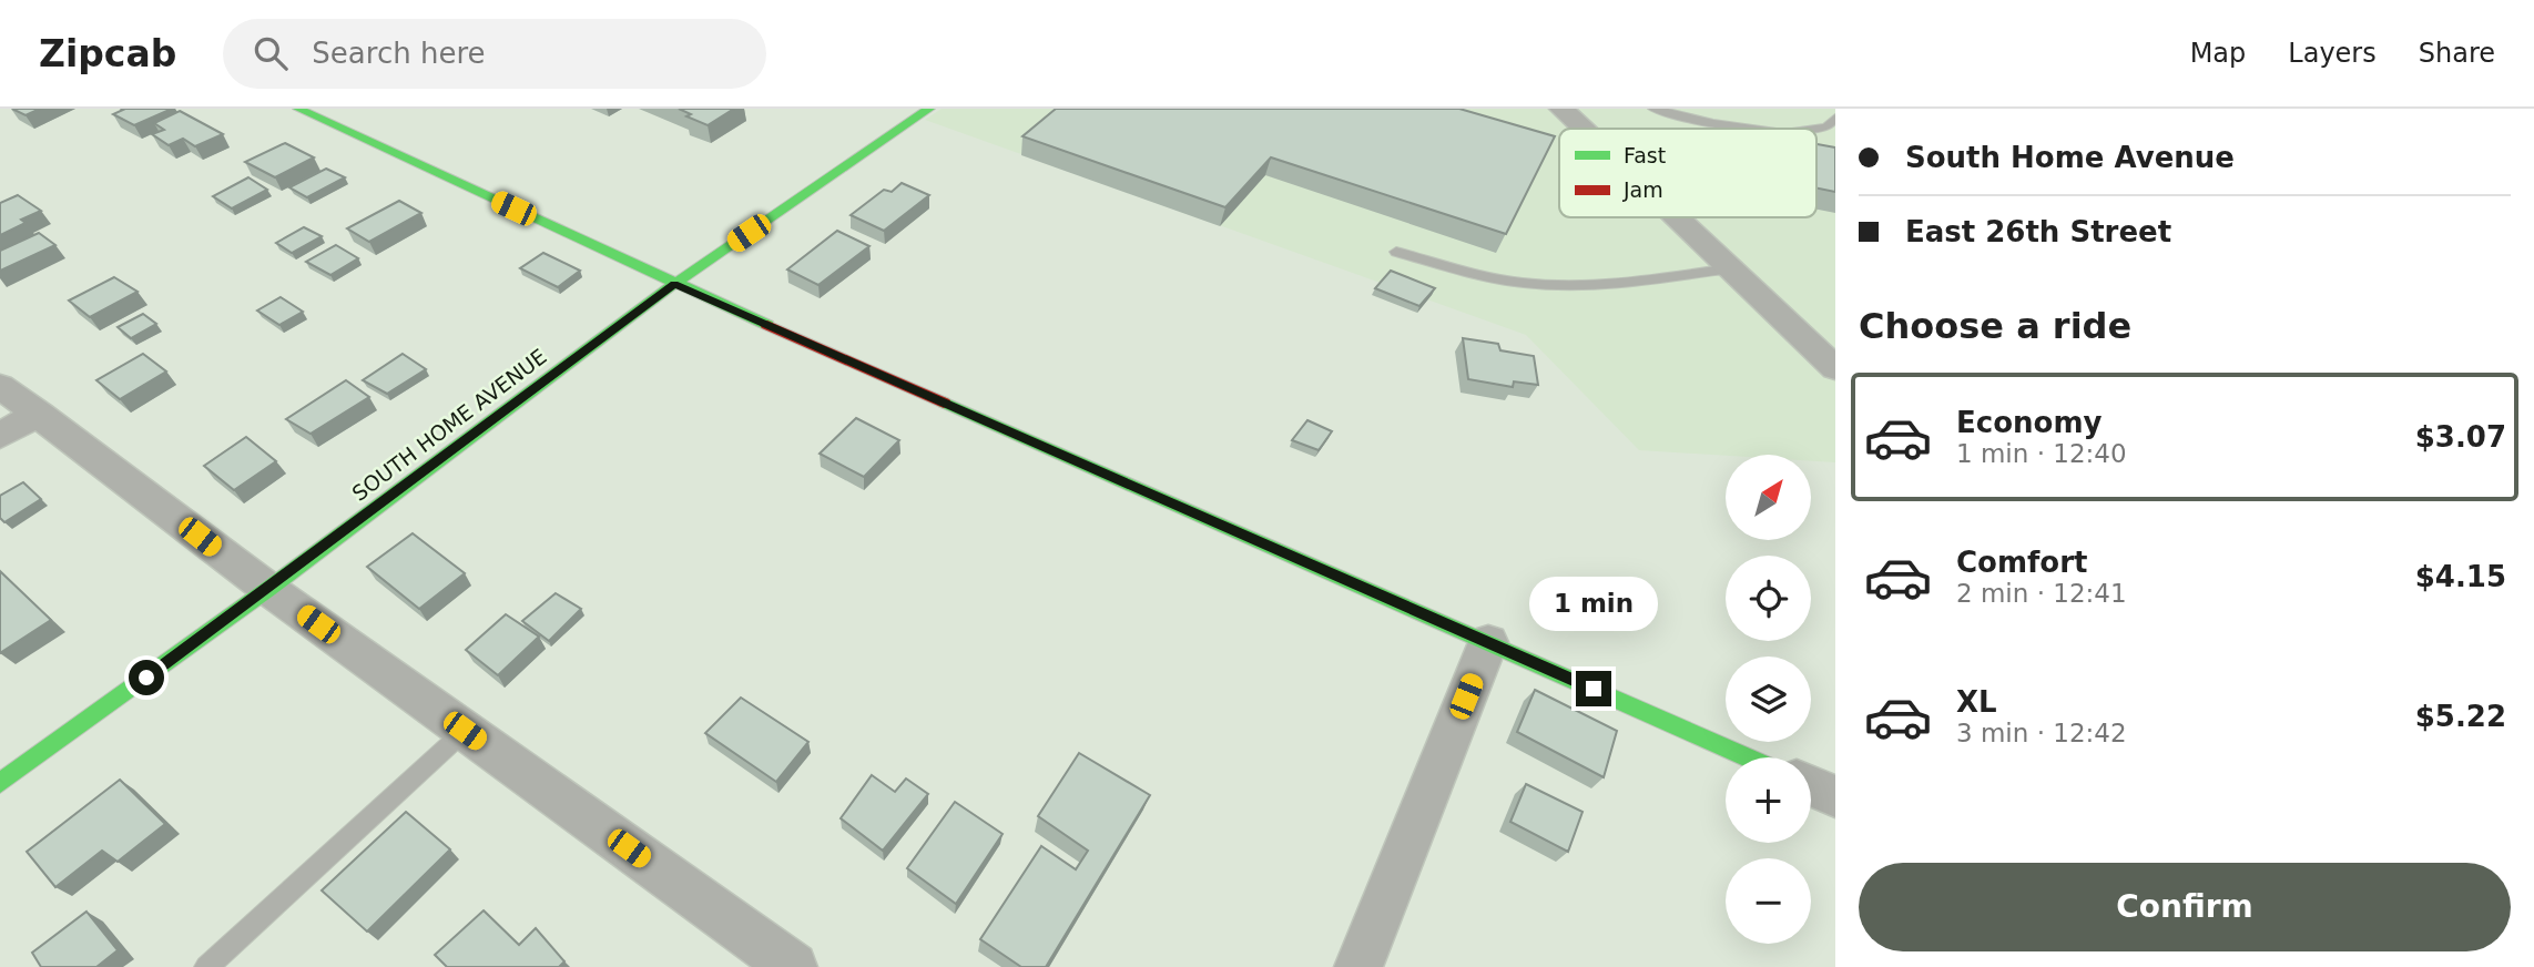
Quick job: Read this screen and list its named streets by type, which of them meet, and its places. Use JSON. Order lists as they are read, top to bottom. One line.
{"streets":{"street":["SOUTH HOME AVENUE"]},"legend":["Fast","Jam"],"north":"top right","page":{"header":"Zipcab","search":"Search here","nav":["Map","Layers","Share"],"banner":["South Home Avenue","East 26th Street"],"heading":"Choose a ride","list":[{"name":"Economy","note":"1 min · 12:40","value":"$3.07"},{"name":"Comfort","note":"2 min · 12:41","value":"$4.15"},{"name":"XL","note":"3 min · 12:42","value":"$5.22"}],"map_buttons":["+","−"],"bubble":"1 min","buttons":"Confirm"}}
